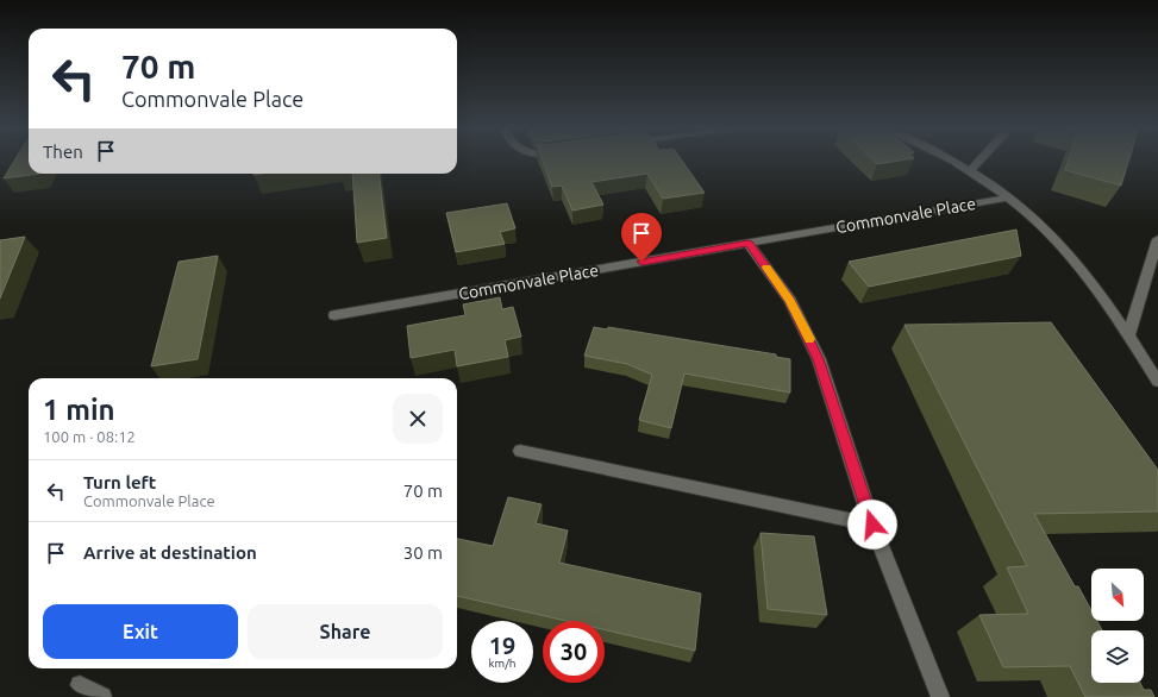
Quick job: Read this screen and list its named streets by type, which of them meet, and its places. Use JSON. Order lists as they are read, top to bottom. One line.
{"streets":{"street":["Commonvale Place"]},"north":"bottom right","page":{"turn":["70 m","Commonvale Place"],"then":"Then","heading":["1 min","100 m · 08:12"],"list":[{"name":"Turn left","note":"Commonvale Place","value":"70 m"},{"name":"Arrive at destination","value":"30 m"}],"buttons":["Exit","Share"],"speed":"19 km/h","limit":"30"}}
